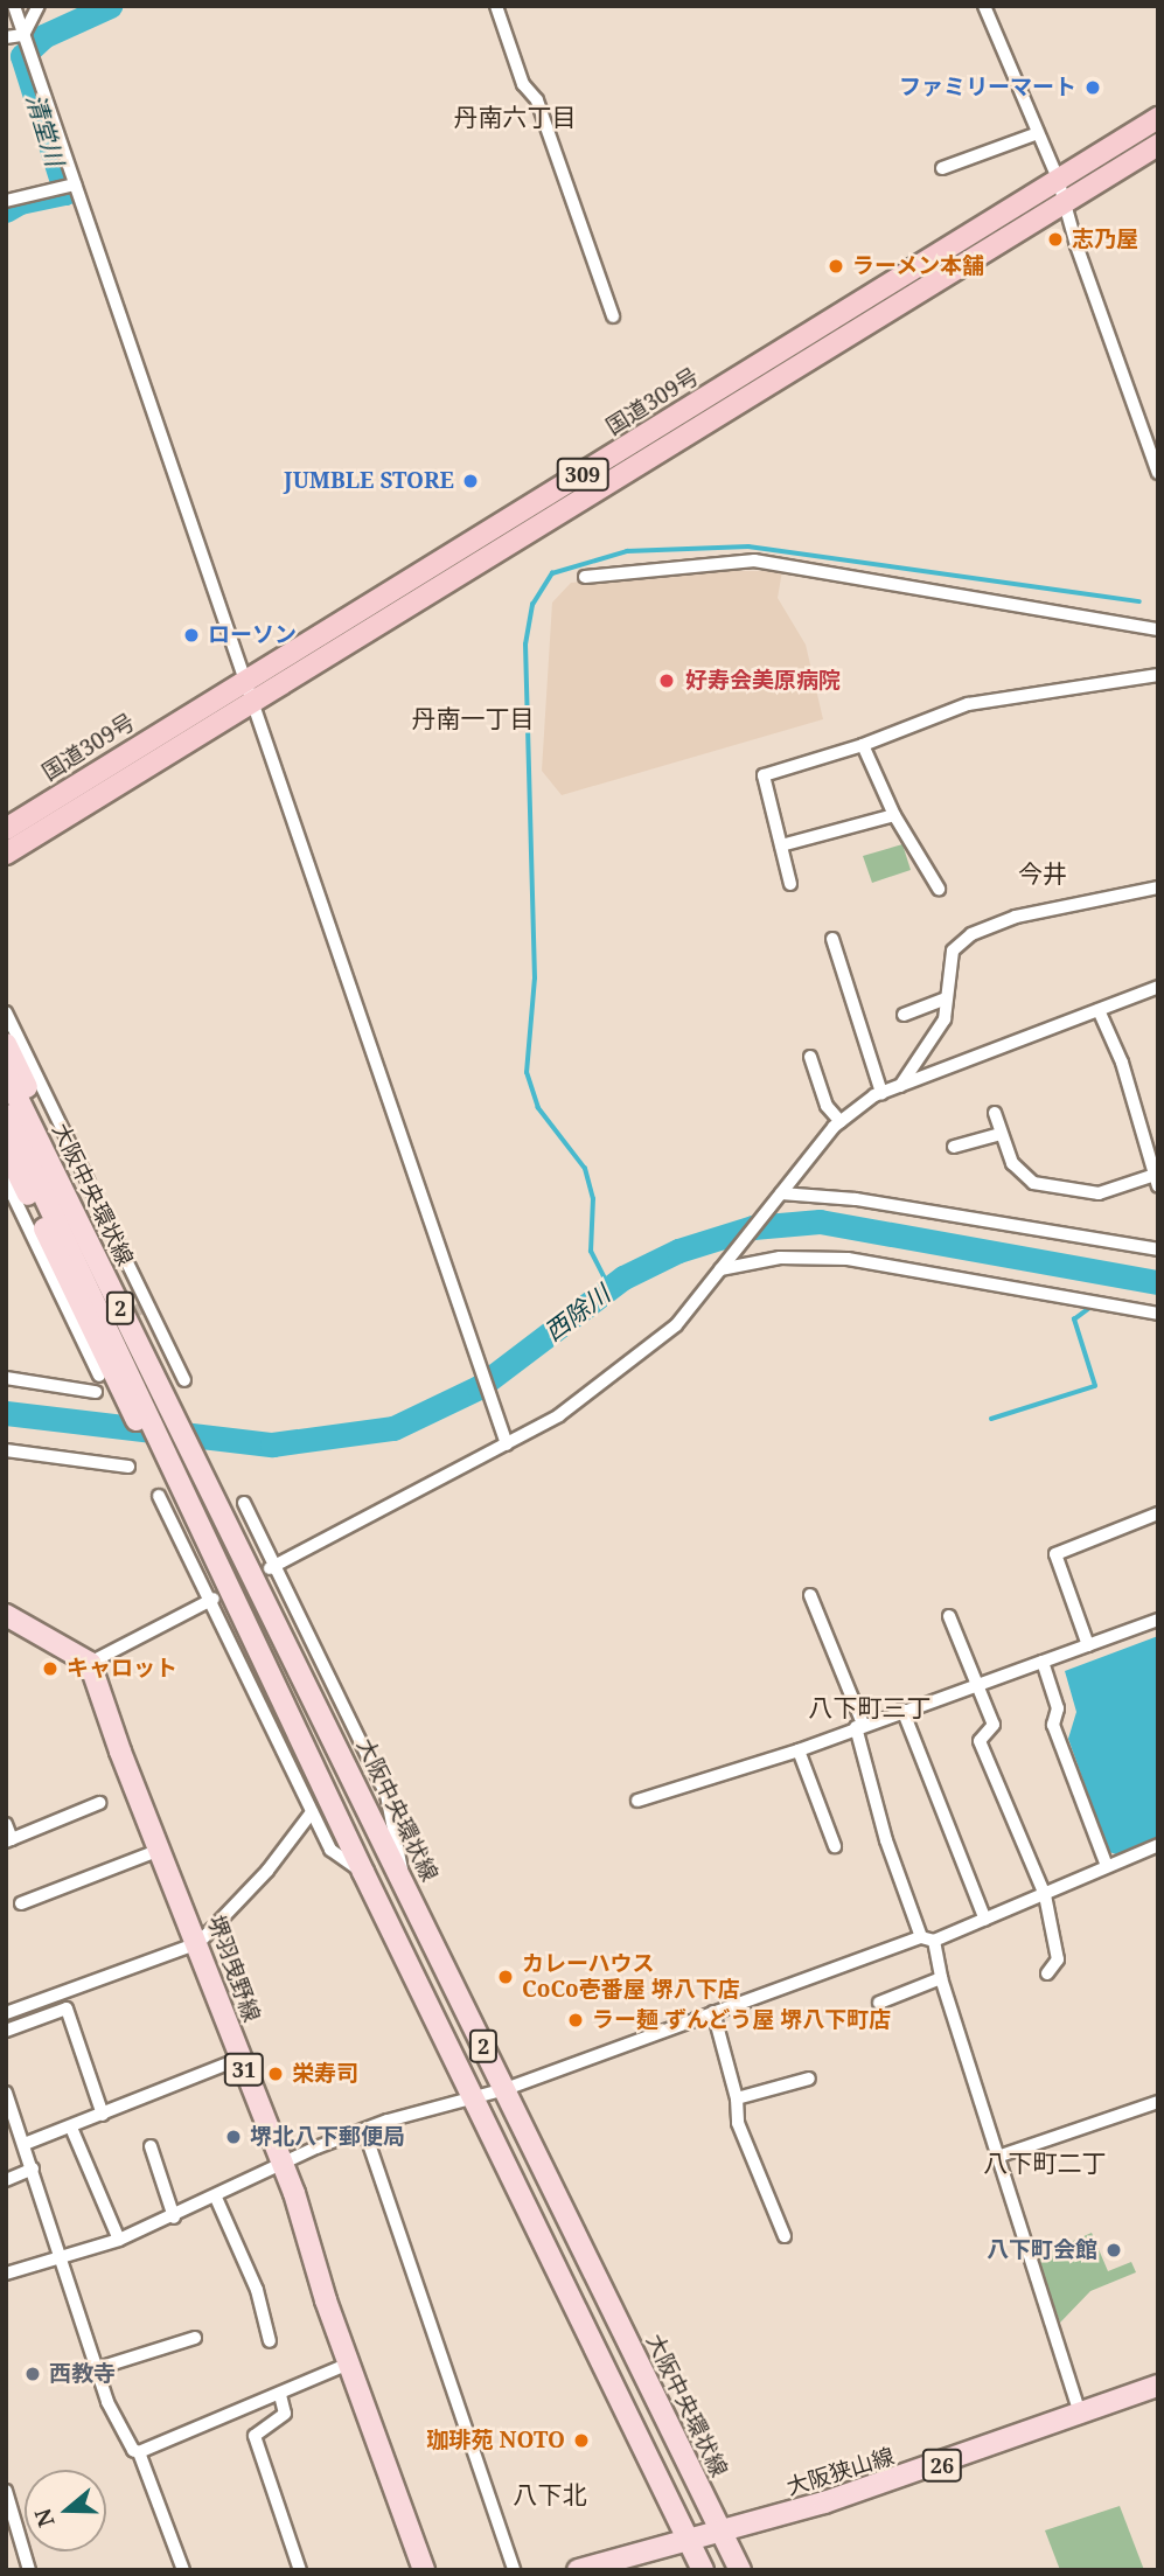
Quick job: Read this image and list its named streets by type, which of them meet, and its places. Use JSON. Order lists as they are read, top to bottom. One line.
{"streets":{"highway":["国道309号","309"],"main road":["大阪中央環状線","2","堺羽曳野線","31","26","大阪狭山線"]},"crossings":[["大阪中央環状線","2"],["大阪中央環状線","大阪狭山線"],["2","大阪狭山線"]],"districts":["丹南六丁目","丹南一丁目","今井","八下町三丁","八下町二丁","八下北"],"water":["清堂川","西除川"],"places":["ファミリーマート","志乃屋","ラーメン本舗","JUMBLE STORE","ローソン","好寿会美原病院","キャロット","カレーハウス CoCo壱番屋 堺八下店","ラー麺 ずんどう屋 堺八下町店","栄寿司","堺北八下郵便局","八下町会館","西教寺","珈琲苑 NOTO"],"north":"left"}
